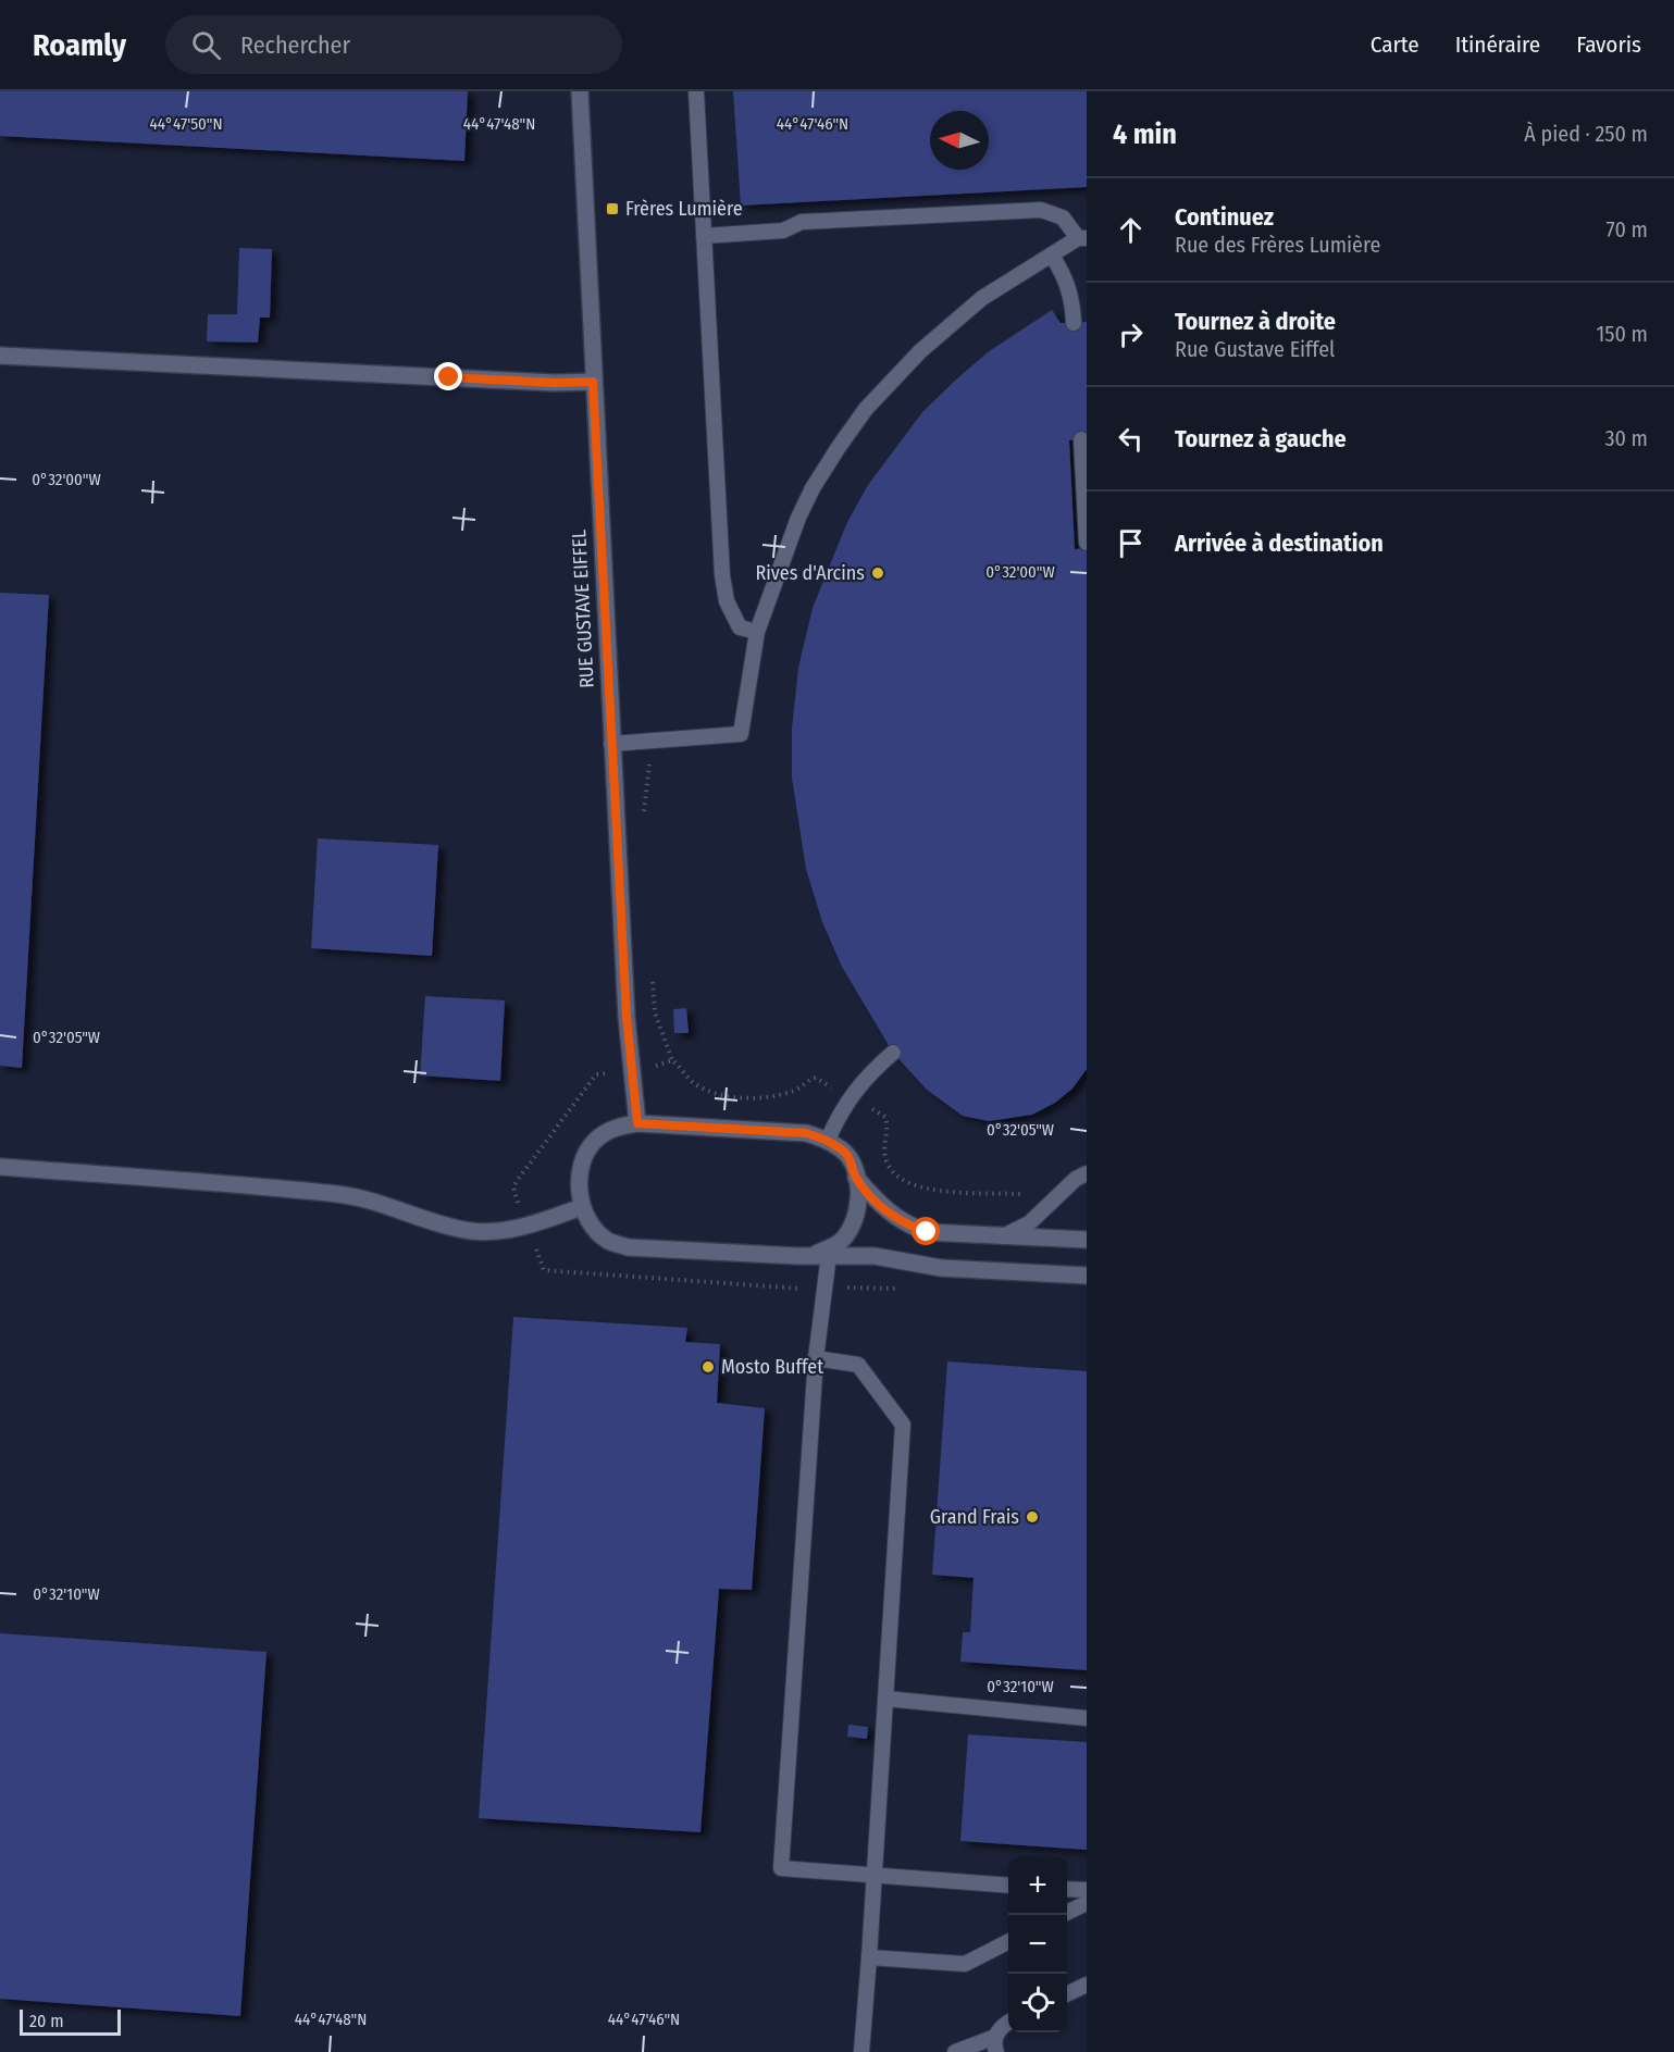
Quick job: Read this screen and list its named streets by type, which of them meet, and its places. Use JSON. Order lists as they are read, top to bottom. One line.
{"streets":{"street":["RUE GUSTAVE EIFFEL"]},"places":{"transit":["Frères Lumière"],"other":["Rives d'Arcins","Mosto Buffet","Grand Frais"]},"scale_bar":"20 m","north":"left","page":{"header":"Roamly","search":"Rechercher","nav":["Carte","Itinéraire","Favoris"],"heading":["4 min","À pied · 250 m"],"list":[["Continuez","Rue des Frères Lumière","70 m"],["Tournez à droite","Rue Gustave Eiffel","150 m"],["Tournez à gauche","30 m"],"Arrivée à destination"],"map_buttons":["+","−"],"scale":"20 m"},"coordinates":["44°47'50\"N","44°47'48\"N","44°47'46\"N","0°32'00\"W","0°32'05\"W","0°32'10\"W"]}
